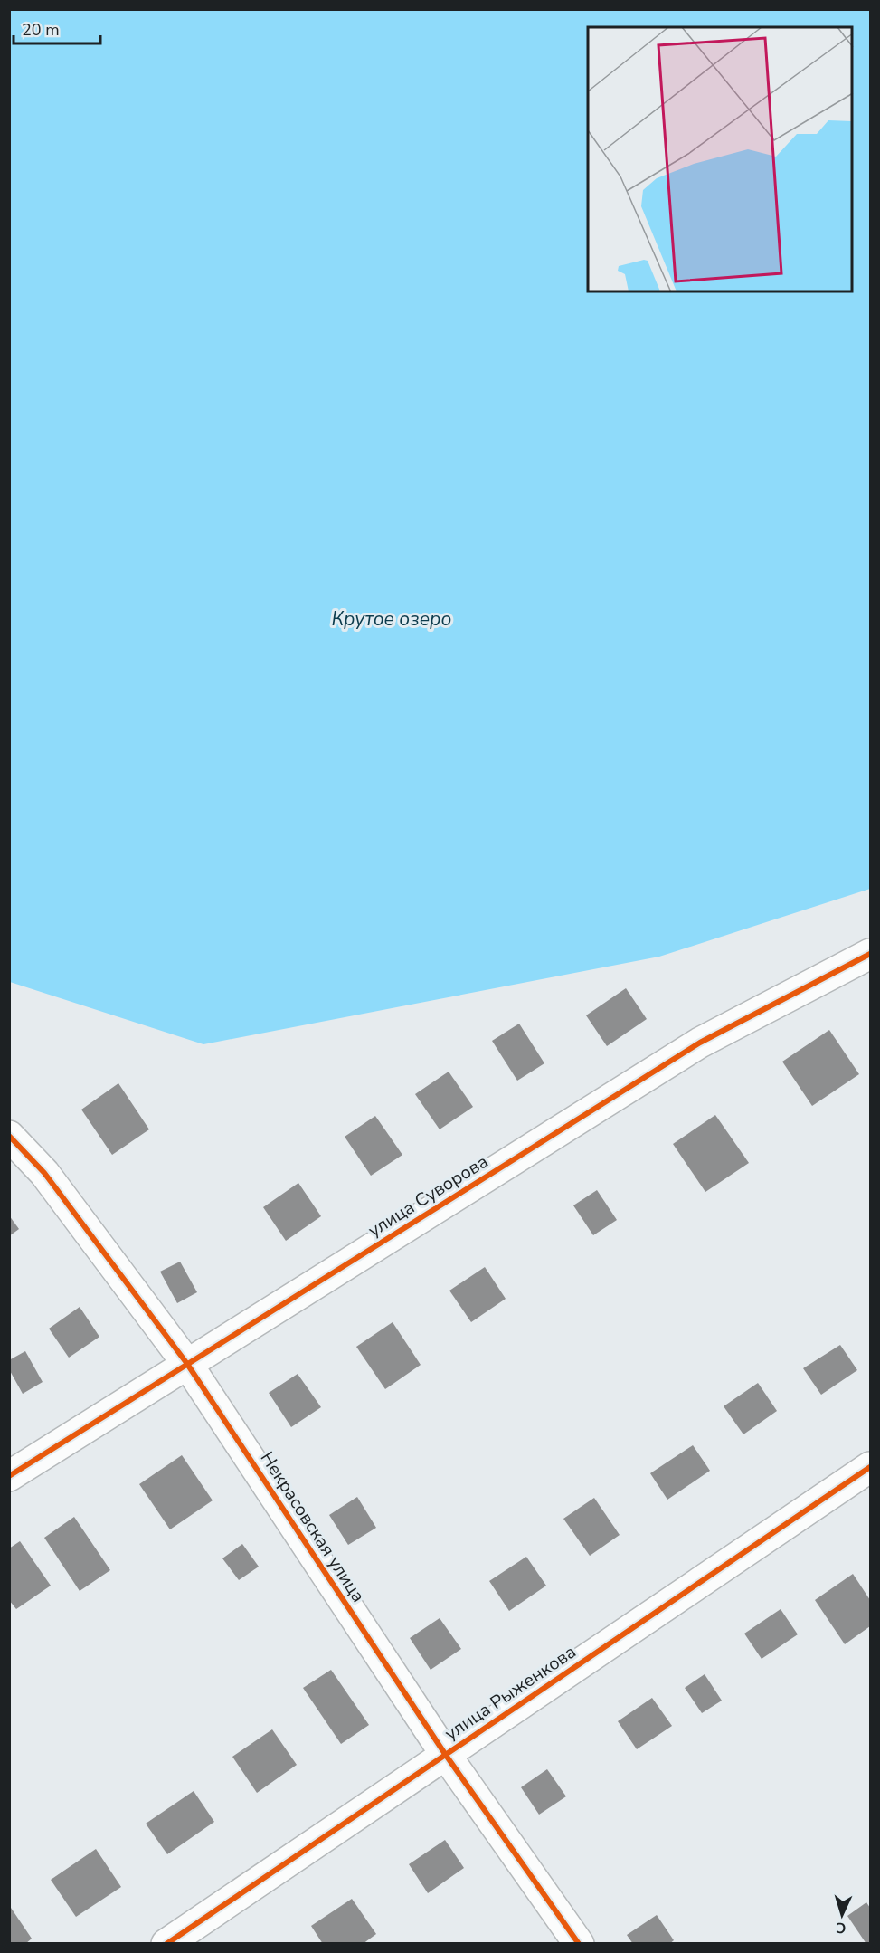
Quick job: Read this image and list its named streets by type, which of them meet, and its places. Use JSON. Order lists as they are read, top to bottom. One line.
{"streets":{"street":["улица Суворова","Некрасовская улица","улица Рыженкова"]},"crossings":[["улица Суворова","Некрасовская улица"],["Некрасовская улица","улица Рыженкова"]],"water":["Крутое озеро"],"scale_bar":"20 m","north":"bottom"}
